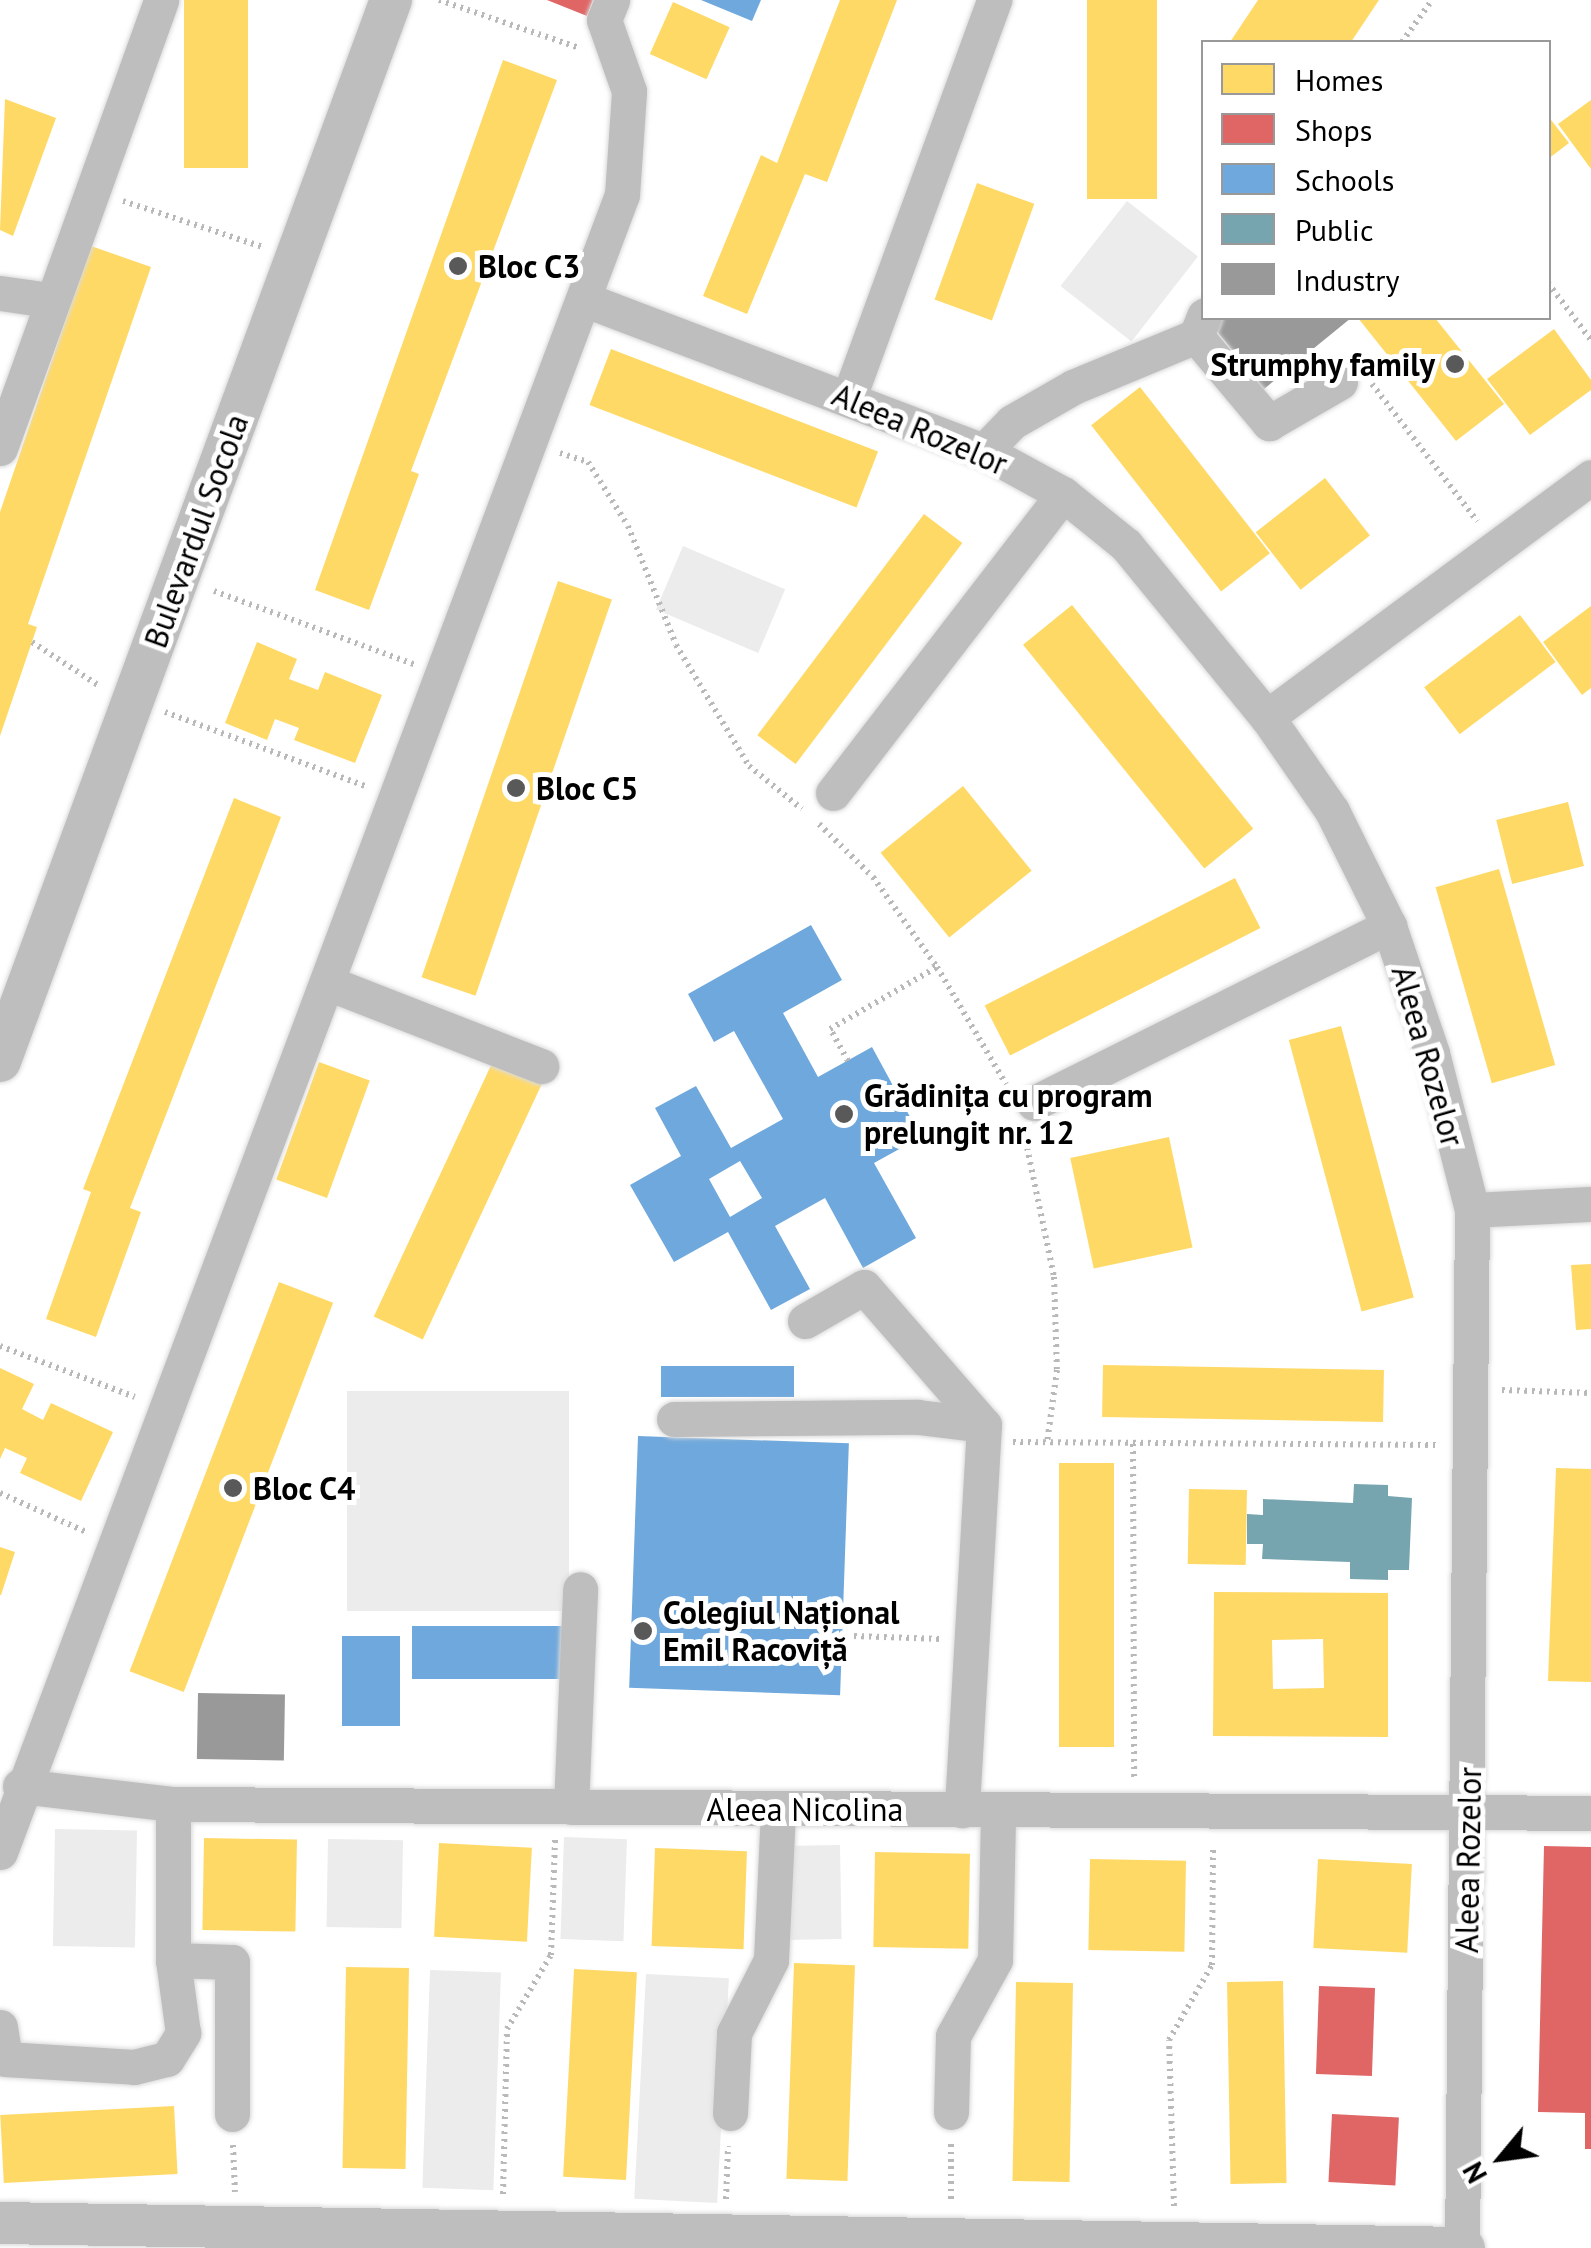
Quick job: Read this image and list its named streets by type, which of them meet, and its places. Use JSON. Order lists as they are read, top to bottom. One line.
{"streets":{"main road":["Bulevardul Socola"],"street":["Aleea Rozelor","Aleea Nicolina"]},"crossings":[["Aleea Rozelor","Aleea Nicolina"]],"places":["Bloc C3","Strumphy family","Bloc C5","Grădinița cu program prelungit nr. 12","Bloc C4","Colegiul Național Emil Racoviță"],"legend":["Homes","Shops","Schools","Public","Industry"],"north":"bottom left"}
